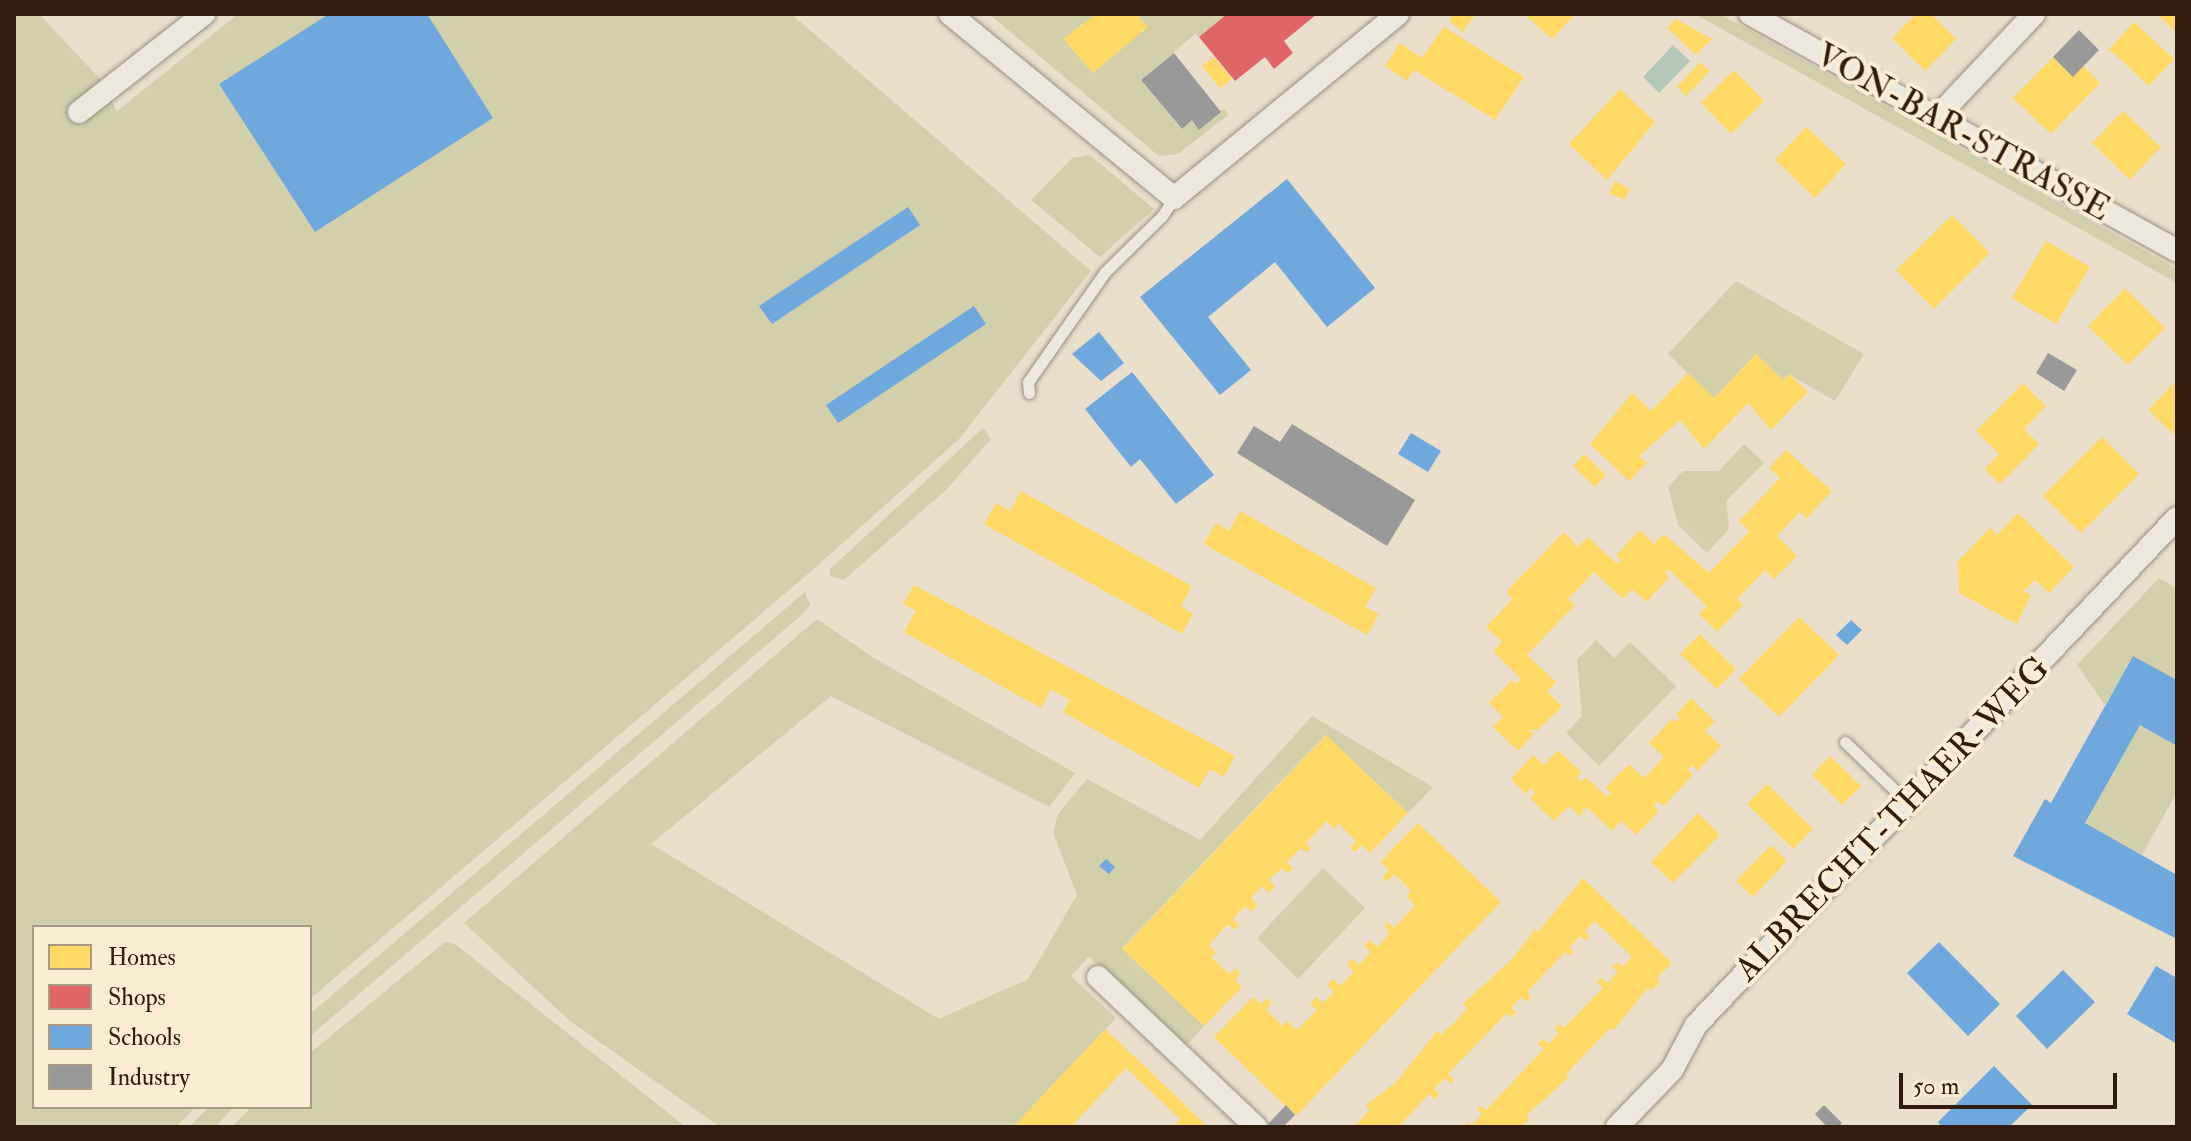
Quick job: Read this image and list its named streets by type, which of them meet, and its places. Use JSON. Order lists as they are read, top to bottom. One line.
{"streets":{"street":["VON-BAR-STRASSE","ALBRECHT-THAER-WEG"]},"legend":["Homes","Shops","Schools","Industry"],"scale_bar":"50 m"}
